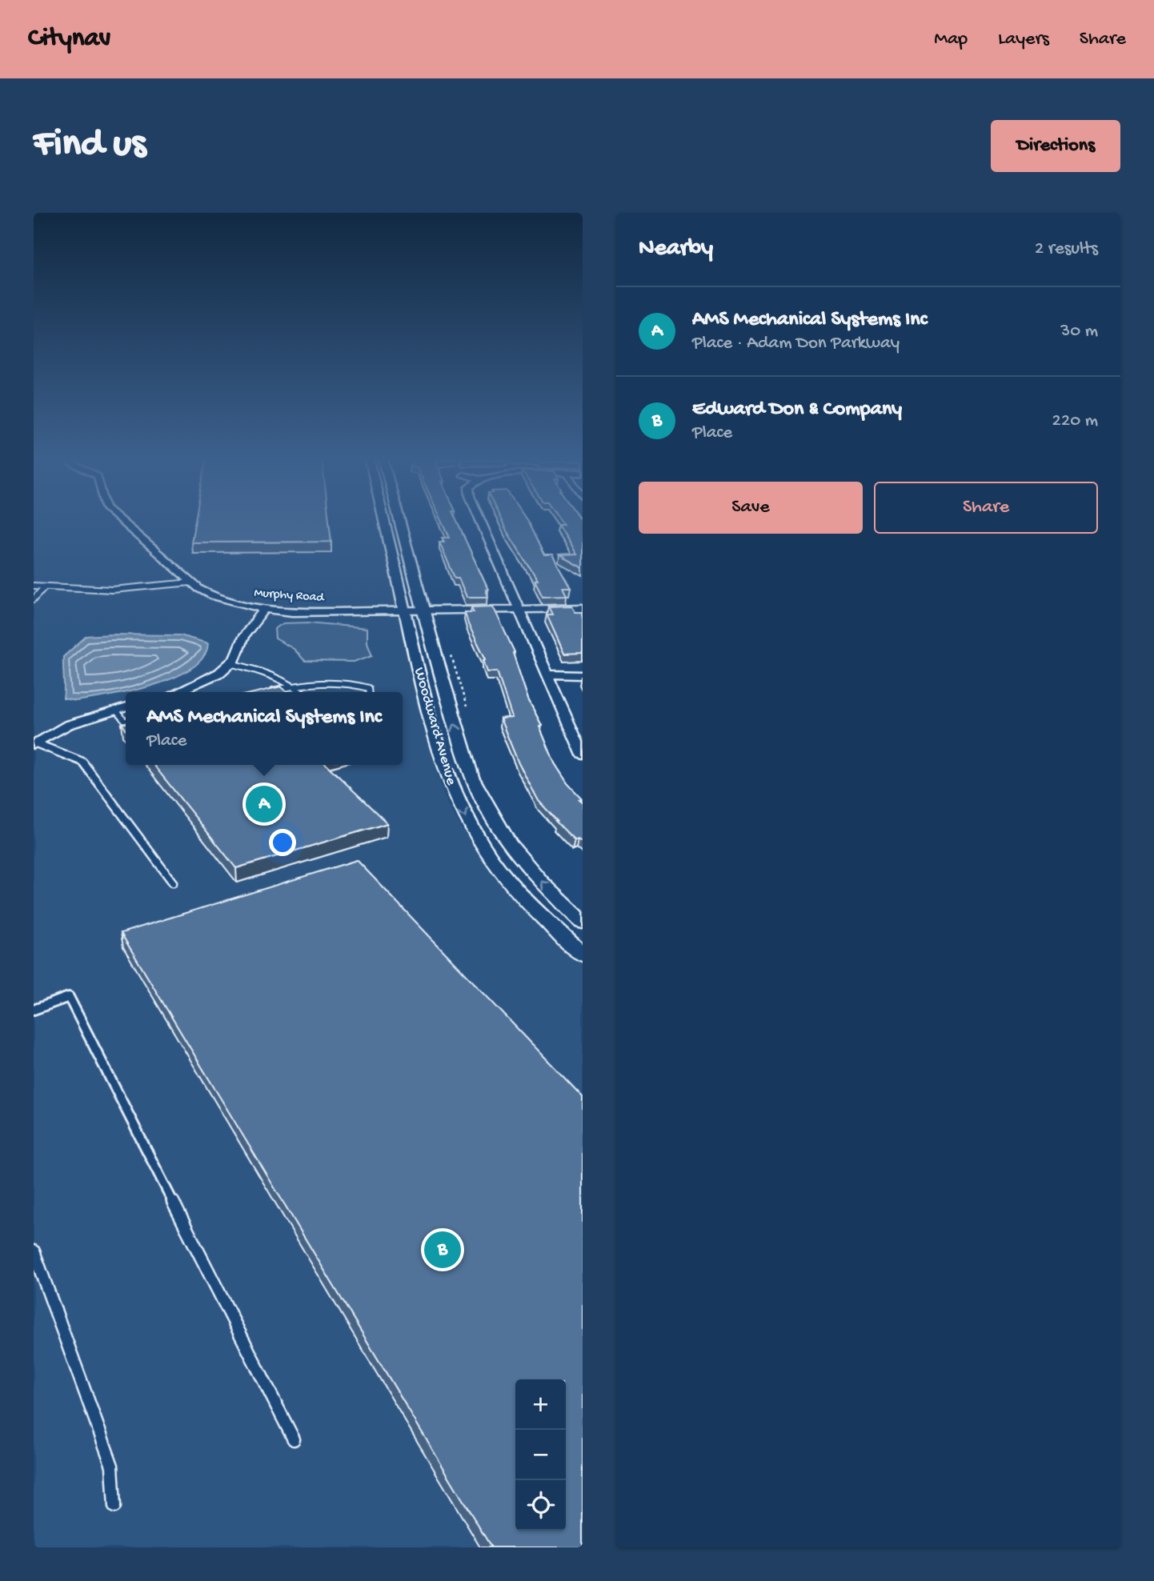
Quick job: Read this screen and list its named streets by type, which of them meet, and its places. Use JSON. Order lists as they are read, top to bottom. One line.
{"streets":{"street":["Murphy Road","Woodward Avenue"]},"crossings":[["Murphy Road","Woodward Avenue"]],"page":{"header":"Citynav","nav":["Map","Layers","Share"],"buttons":["Directions",["Save","Share"]],"title":"Find us","heading":["Nearby","2 results"],"list":[{"mark":"A","name":"AMS Mechanical Systems Inc","note":"Place · Adam Don Parkway","value":"30 m"},{"mark":"B","name":"Edward Don & Company","note":"Place","value":"220 m"}],"popup":["AMS Mechanical Systems Inc","Place"],"pins":["A","B"],"map_buttons":["+","−"]}}
